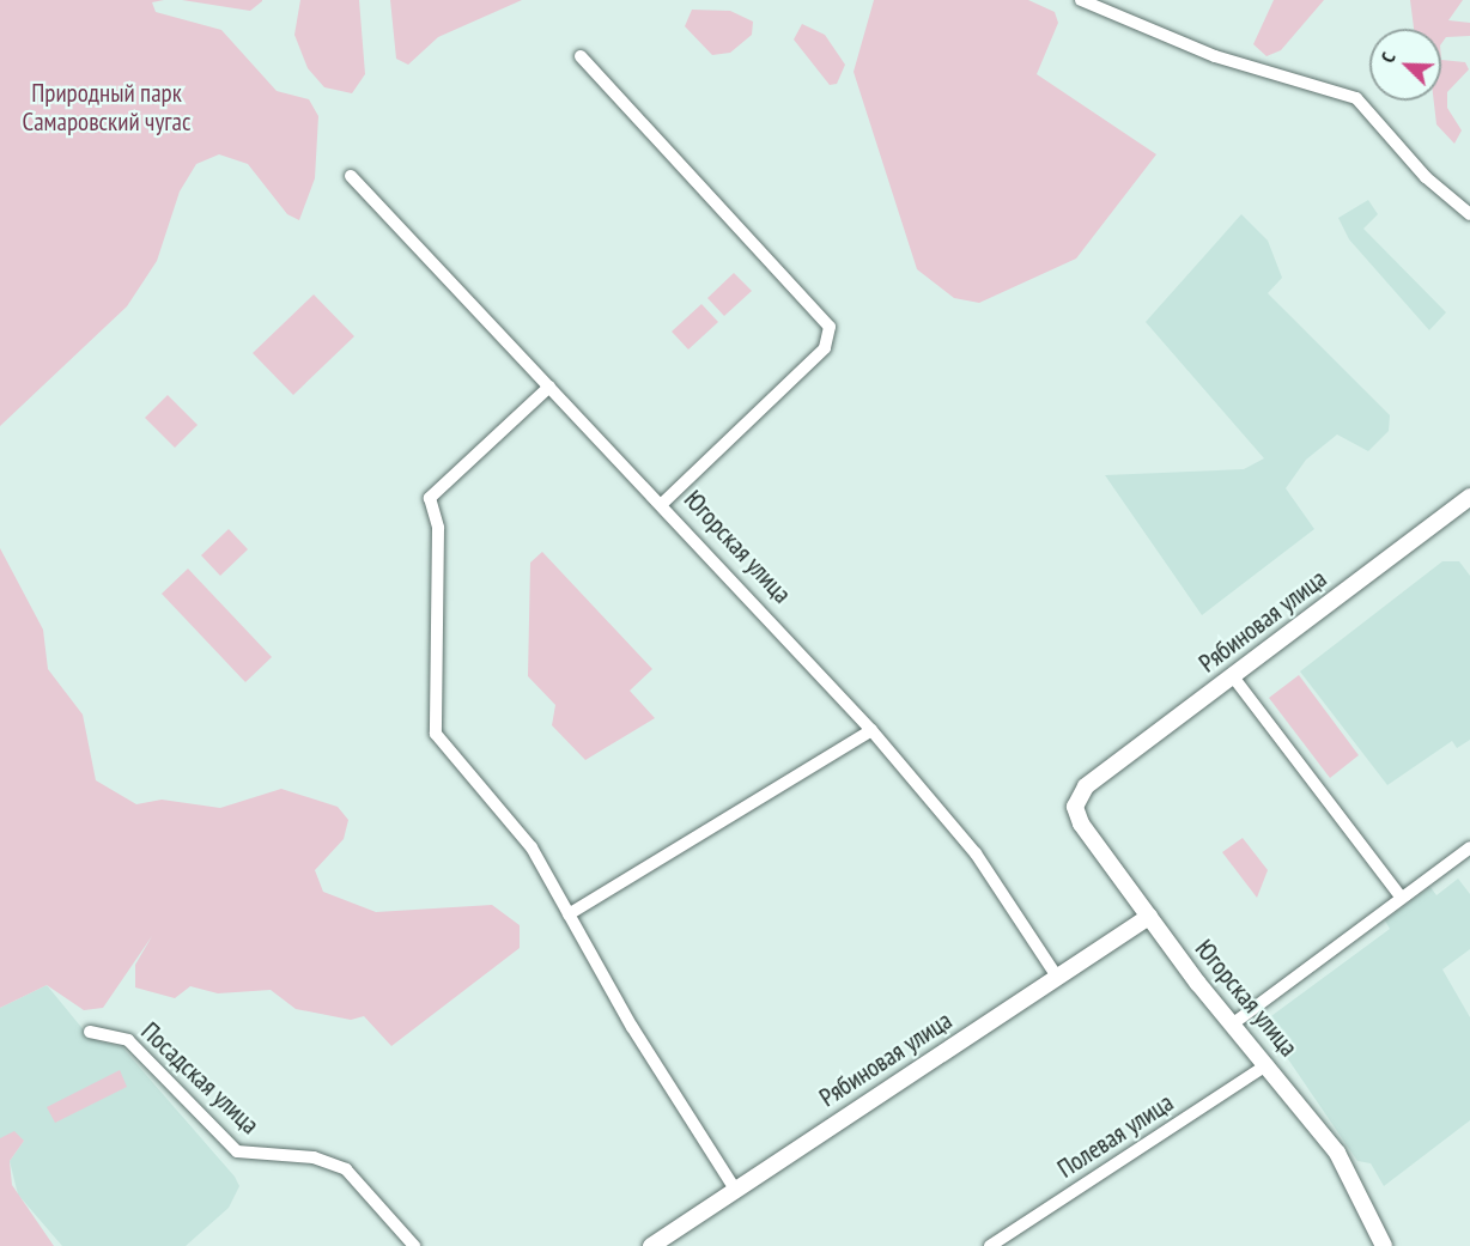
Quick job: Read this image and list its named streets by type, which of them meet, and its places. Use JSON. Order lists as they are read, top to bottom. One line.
{"streets":{"street":["Югорская улица","Рябиновая улица","Посадская улица","Полевая улица"]},"crossings":[["Югорская улица","Рябиновая улица"],["Югорская улица","Полевая улица"]],"parks":["Природный парк Самаровский чугас"],"north":"top left"}
